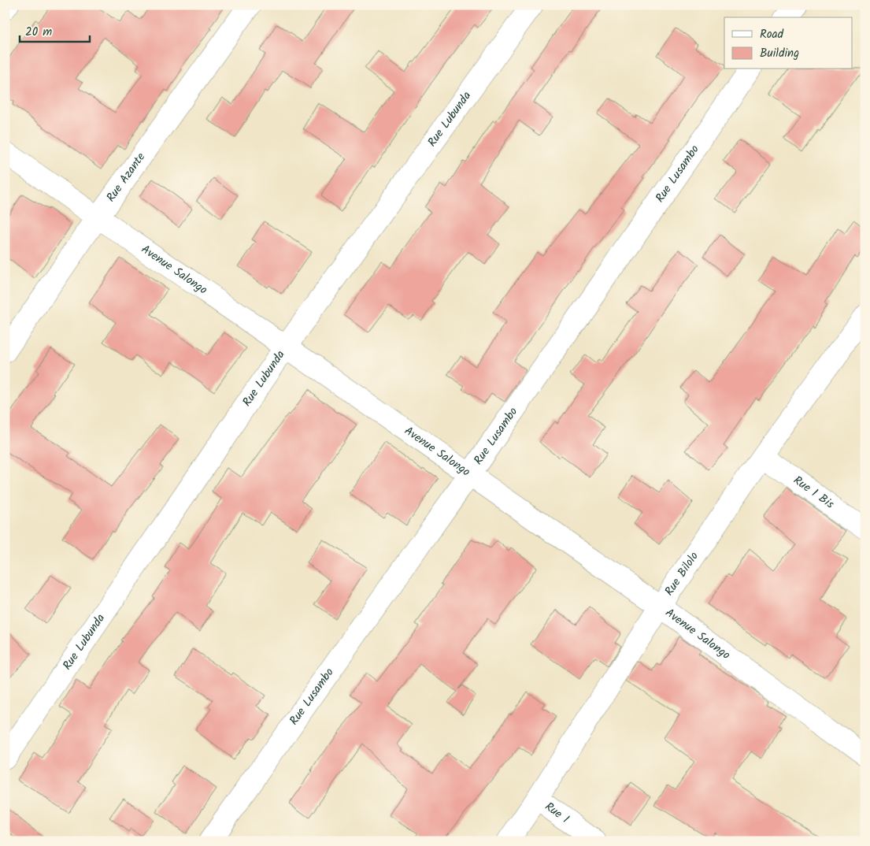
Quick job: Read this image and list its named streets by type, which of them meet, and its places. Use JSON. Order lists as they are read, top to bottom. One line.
{"streets":{"street":["Rue Lubunda","Rue Lusambo","Rue Azante","Avenue Salongo","Rue 1 Bis","Rue Bilolo","Rue 1"]},"crossings":[["Rue Lubunda","Avenue Salongo"],["Rue Lusambo","Avenue Salongo"],["Rue Azante","Avenue Salongo"],["Avenue Salongo","Rue Bilolo"],["Rue 1 Bis","Rue Bilolo"],["Rue Bilolo","Rue 1"]],"legend":["Road","Building"],"scale_bar":"20 m"}
